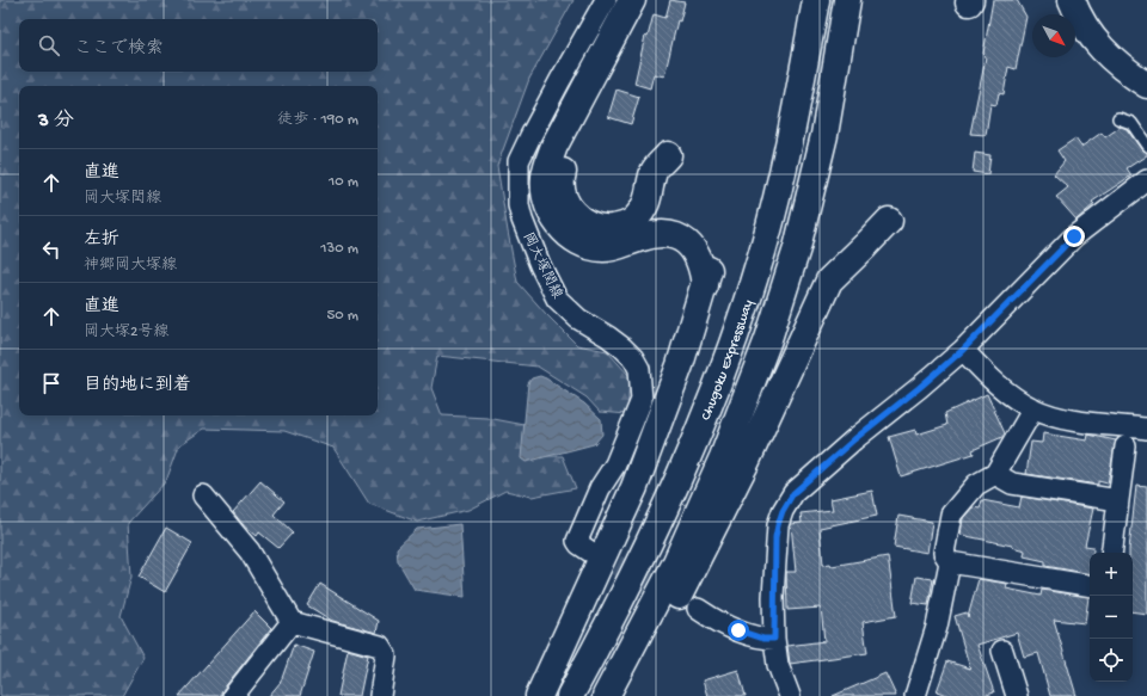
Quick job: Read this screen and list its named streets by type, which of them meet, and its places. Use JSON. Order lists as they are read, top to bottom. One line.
{"streets":{"highway":["Chugoku Expressway"],"street":["岡大塚閏線"]},"north":"bottom right","page":{"search":"ここで検索","heading":["3 分","徒歩 · 190 m"],"list":[["直進","岡大塚閏線","10 m"],["左折","神郷岡大塚線","130 m"],["直進","岡大塚2号線","50 m"],"目的地に到着"],"map_buttons":["+","−"]}}
